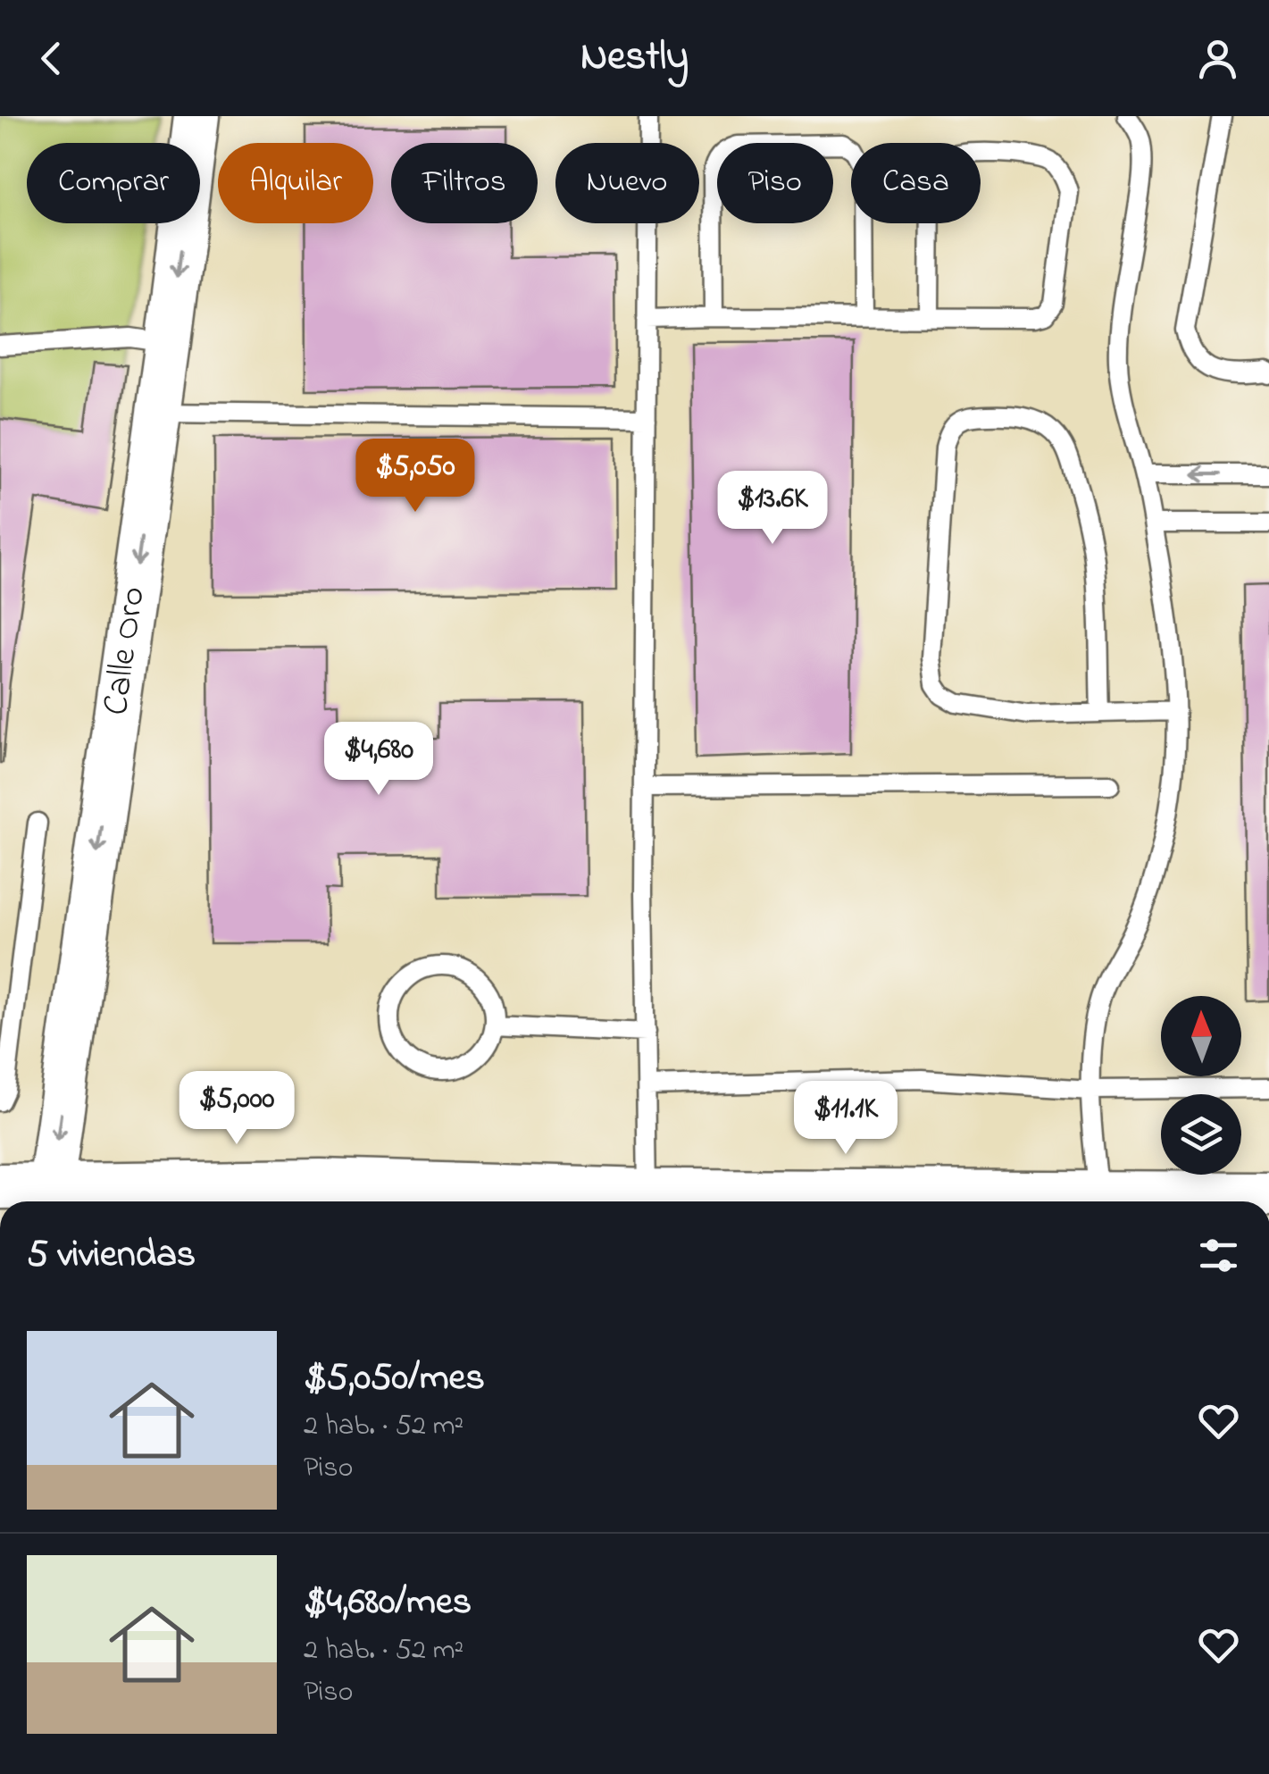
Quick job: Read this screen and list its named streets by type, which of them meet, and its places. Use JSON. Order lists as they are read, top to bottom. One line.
{"streets":{"street":["Calle Oro"]},"one_way":["Calle Oro"],"north":"top","page":{"header":"Nestly","chip":["Comprar","Alquilar","Filtros","Nuevo","Piso","Casa"],"price":["$5,050","$13.6K","$4,680","$5,000","$11.1K"],"heading":"5 viviendas","list":[{"name":"$5,050/mes","note":"2 hab. · 52 m² · Piso"},{"name":"$4,680/mes","note":"2 hab. · 52 m² · Piso"}]}}
